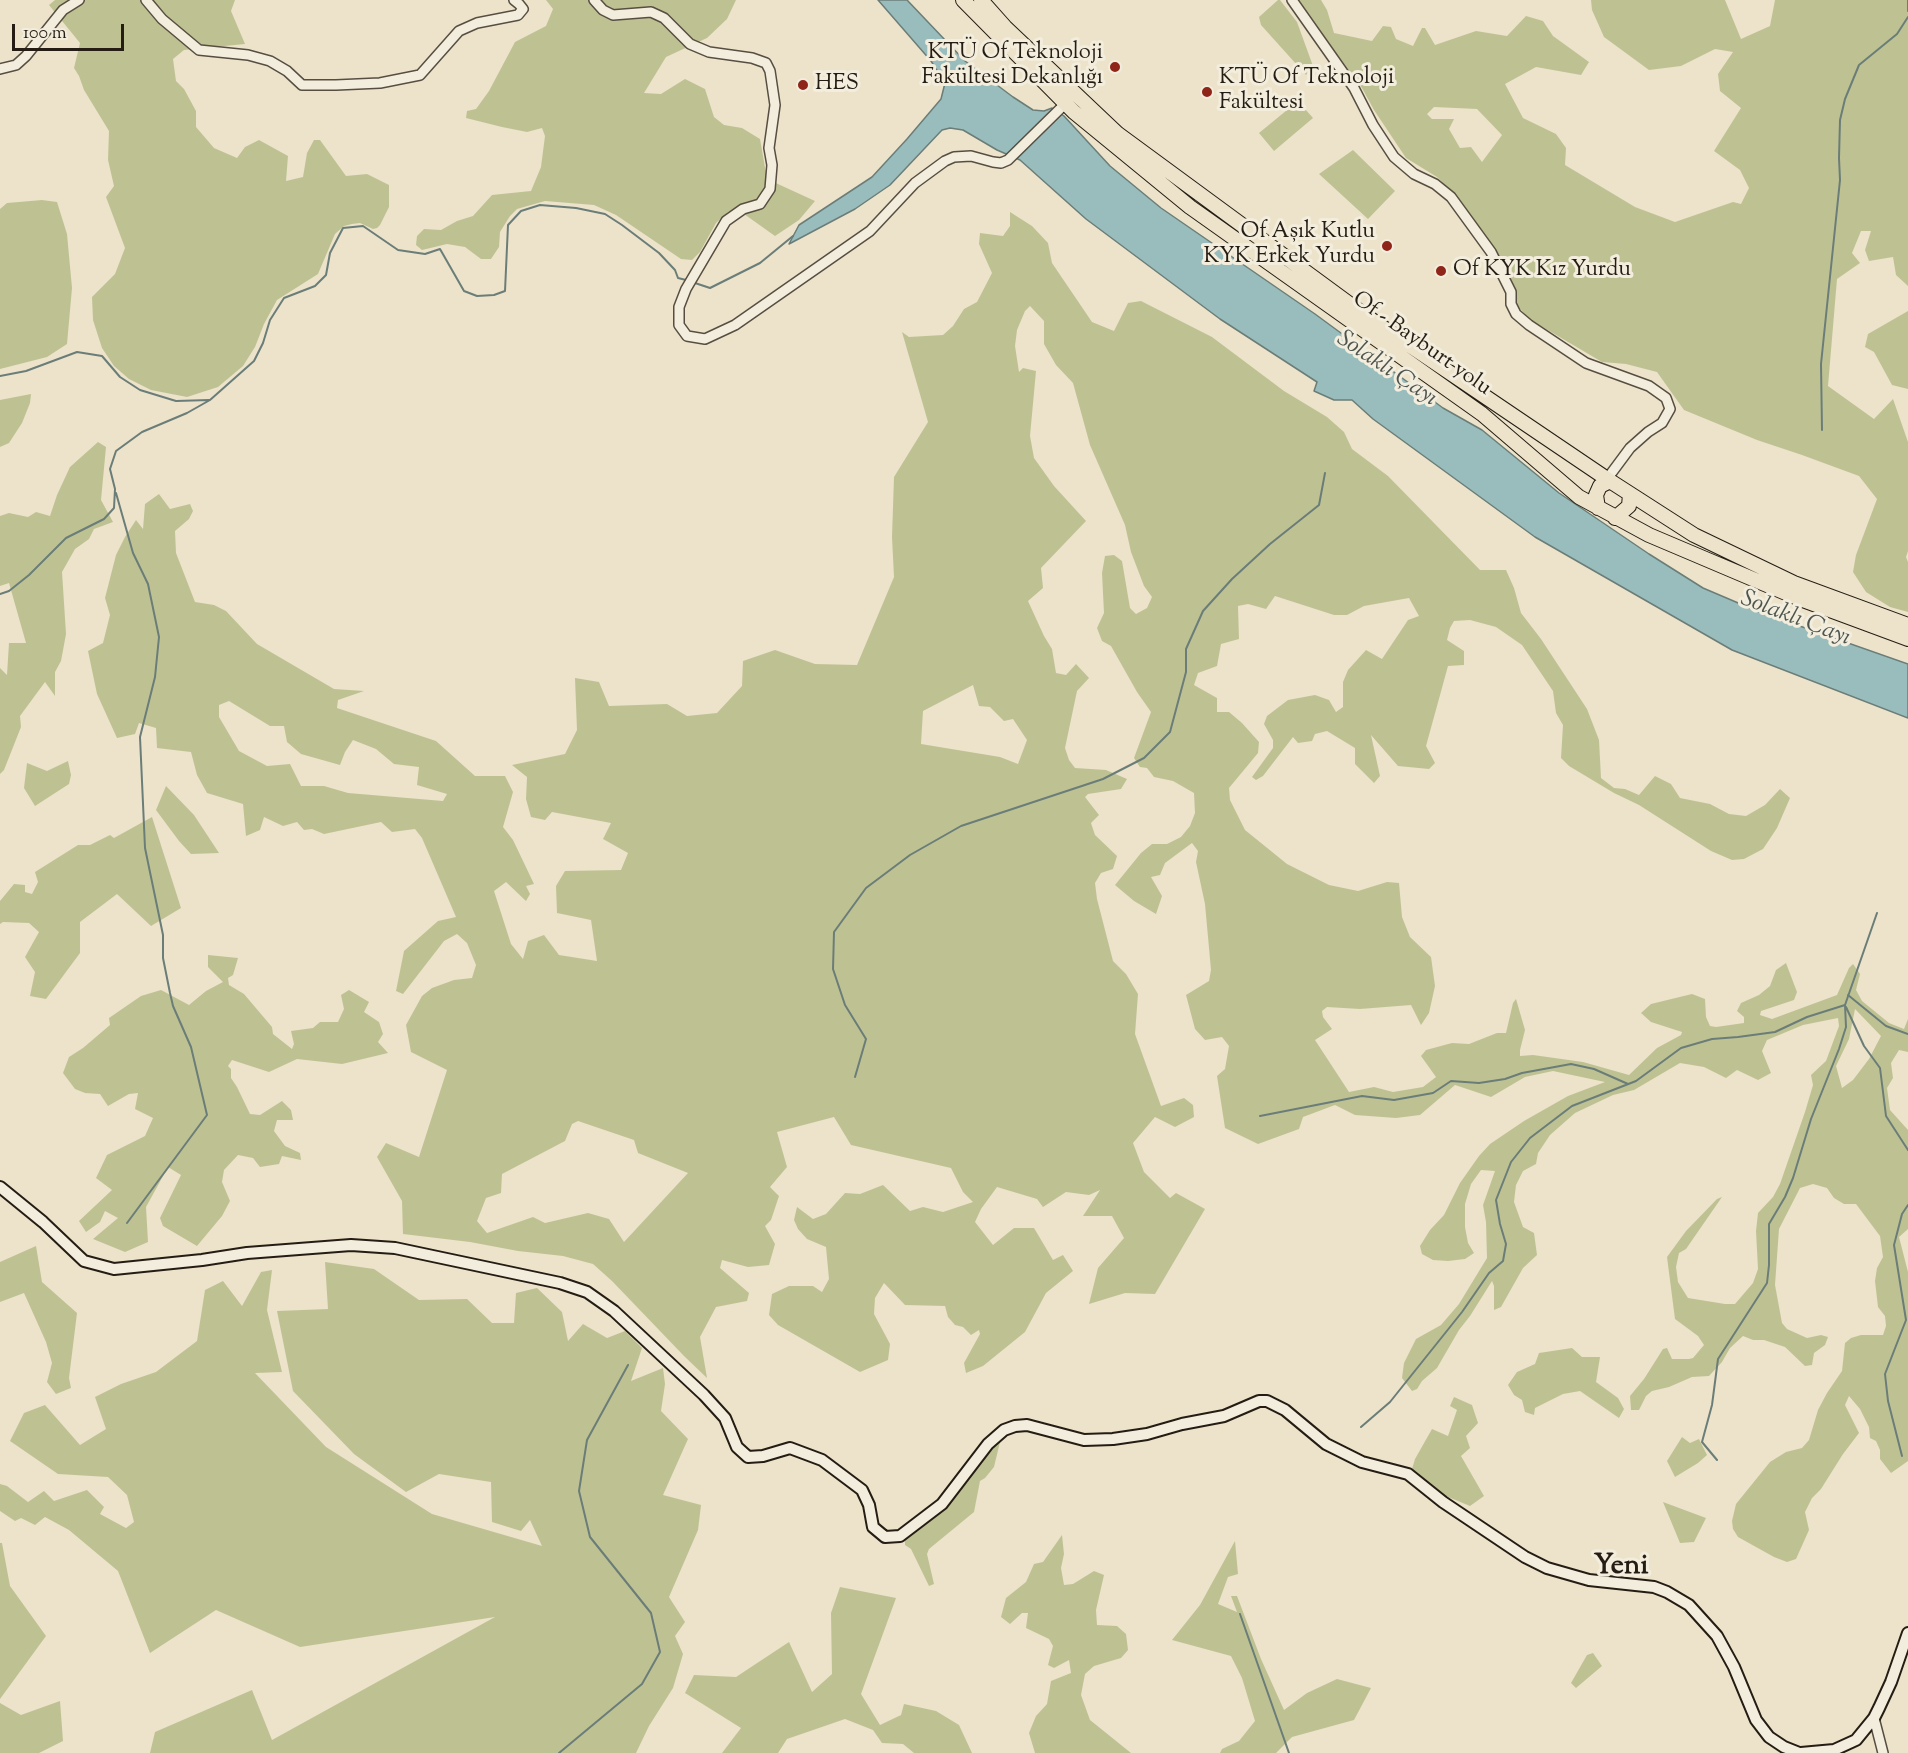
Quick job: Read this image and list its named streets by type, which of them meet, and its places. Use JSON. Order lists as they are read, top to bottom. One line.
{"streets":{"highway":["Of - Bayburt yolu"]},"districts":["Yeni"],"water":["Solaklı Çayı"],"places":["KTÜ Of Teknoloji Fakültesi Dekanlığı","HES","KTÜ Of Teknoloji Fakültesi","Of Aşık Kutlu KYK Erkek Yurdu","Of KYK Kız Yurdu"],"scale_bar":"100 m"}
